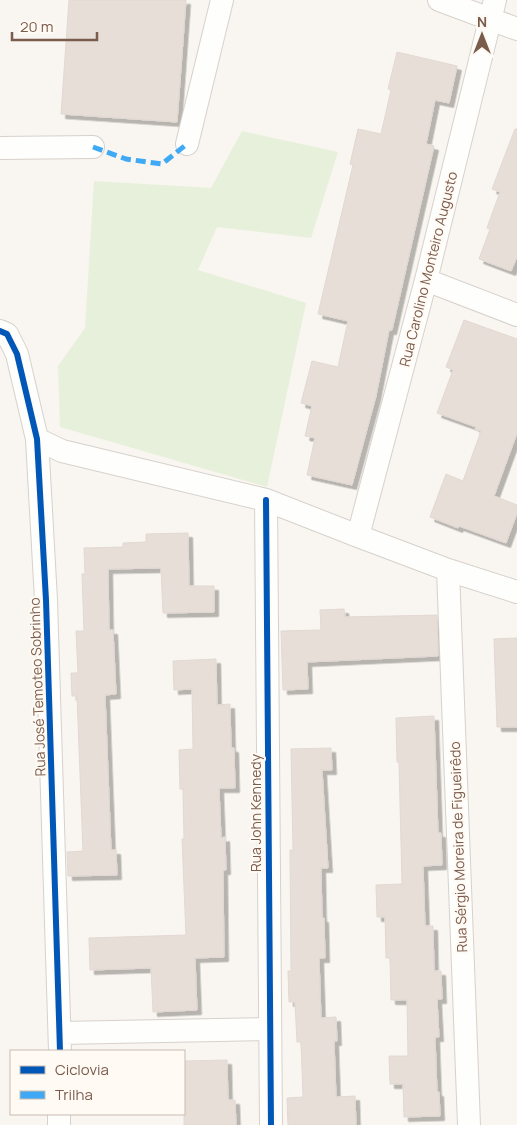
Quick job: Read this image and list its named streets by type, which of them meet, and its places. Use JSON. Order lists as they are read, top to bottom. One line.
{"streets":{"street":["Rua Carolino Monteiro Augusto","Rua José Temoteo Sobrinho","Rua John Kennedy","Rua Sérgio Moreira de Figueirêdo"]},"legend":["Ciclovia","Trilha"],"scale_bar":"20 m","north":"top"}
